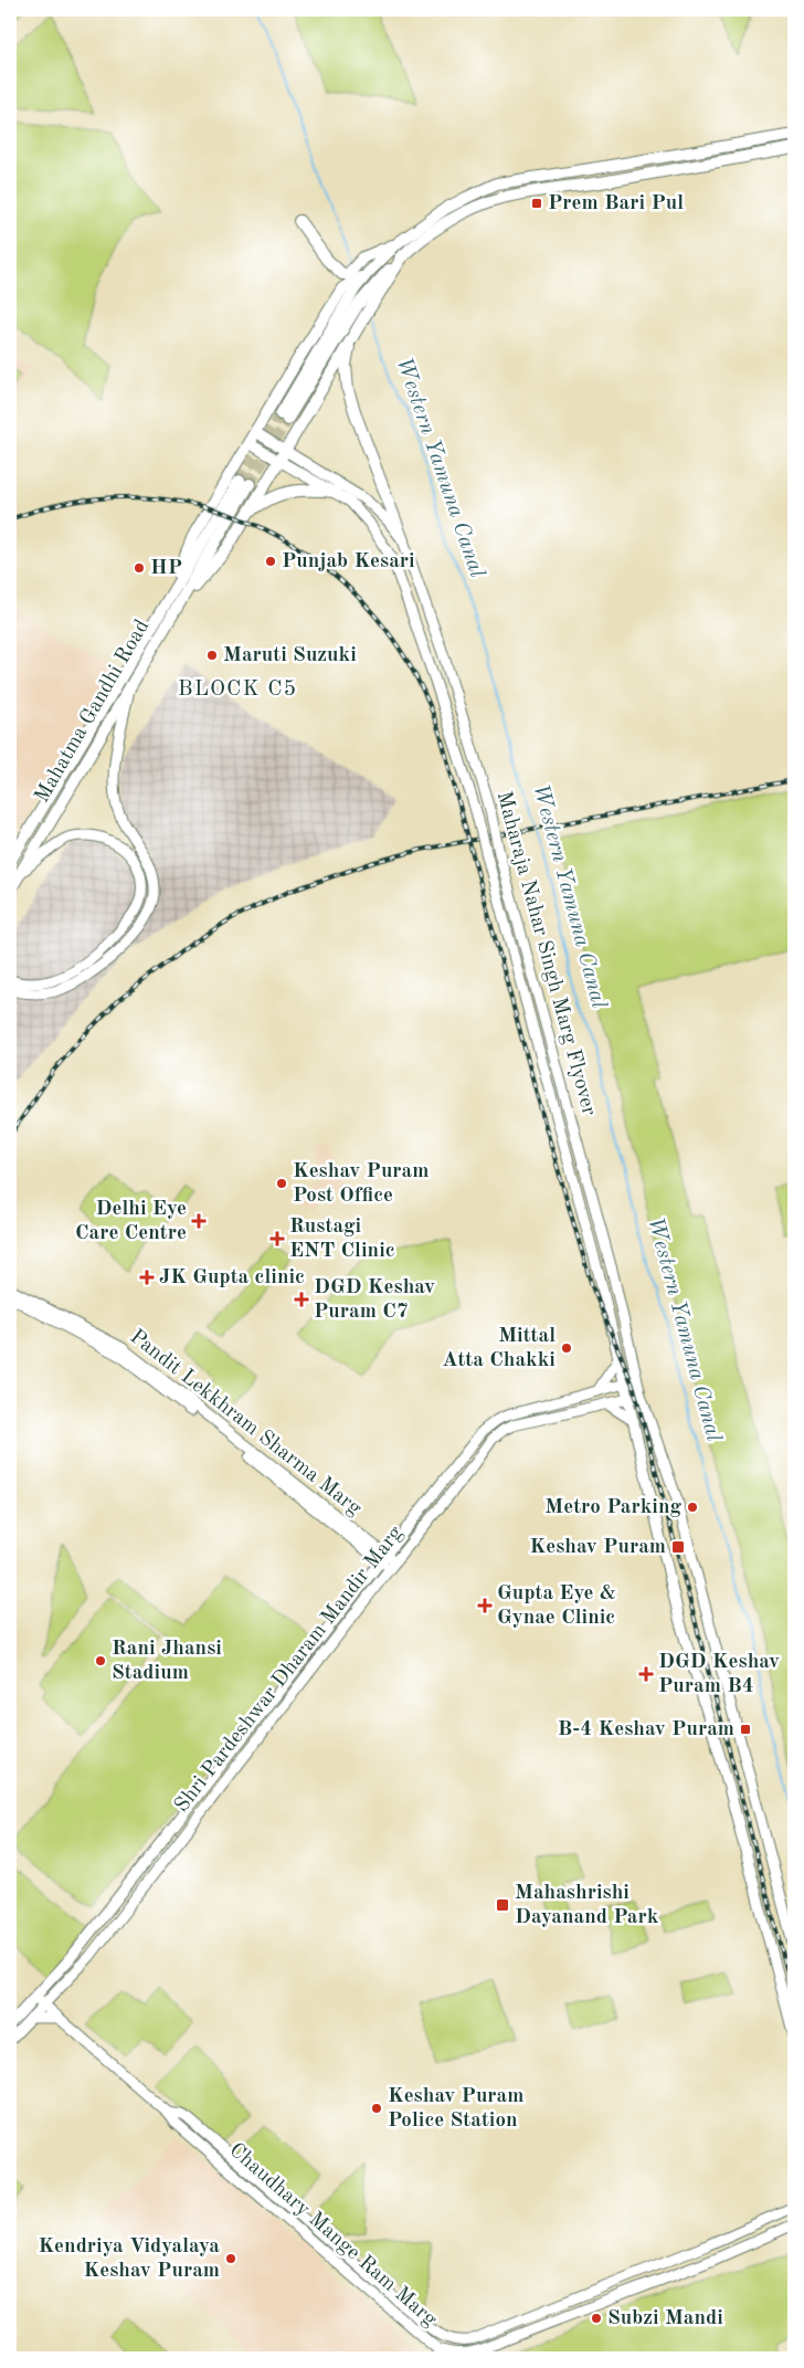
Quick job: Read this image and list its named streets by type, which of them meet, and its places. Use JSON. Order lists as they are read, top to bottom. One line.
{"streets":{"main road":["Mahatma Gandhi Road","Maharaja Nahar Singh Marg Flyover","Pandit Lekkhram Sharma Marg","Shri Pardeshwar Dharam Mandir Marg","Chaudhary Mange Ram Marg"]},"crossings":[["Maharaja Nahar Singh Marg Flyover","Shri Pardeshwar Dharam Mandir Marg"],["Pandit Lekkhram Sharma Marg","Shri Pardeshwar Dharam Mandir Marg"],["Shri Pardeshwar Dharam Mandir Marg","Chaudhary Mange Ram Marg"]],"districts":["BLOCK C5"],"water":["Western Yamuna Canal"],"places":{"transit":["Prem Bari Pul","Keshav Puram","B-4 Keshav Puram","Mahashrishi Dayanand Park"],"other":["Punjab Kesari","HP","Maruti Suzuki","Keshav Puram Post Office","Mittal Atta Chakki","Metro Parking","Rani Jhansi Stadium","Keshav Puram Police Station","Kendriya Vidyalaya Keshav Puram","Subzi Mandi"],"health":["Delhi Eye Care Centre","Rustagi ENT Clinic","JK Gupta clinic","DGD Keshav Puram C7","Gupta Eye & Gynae Clinic","DGD Keshav Puram B4"]}}
